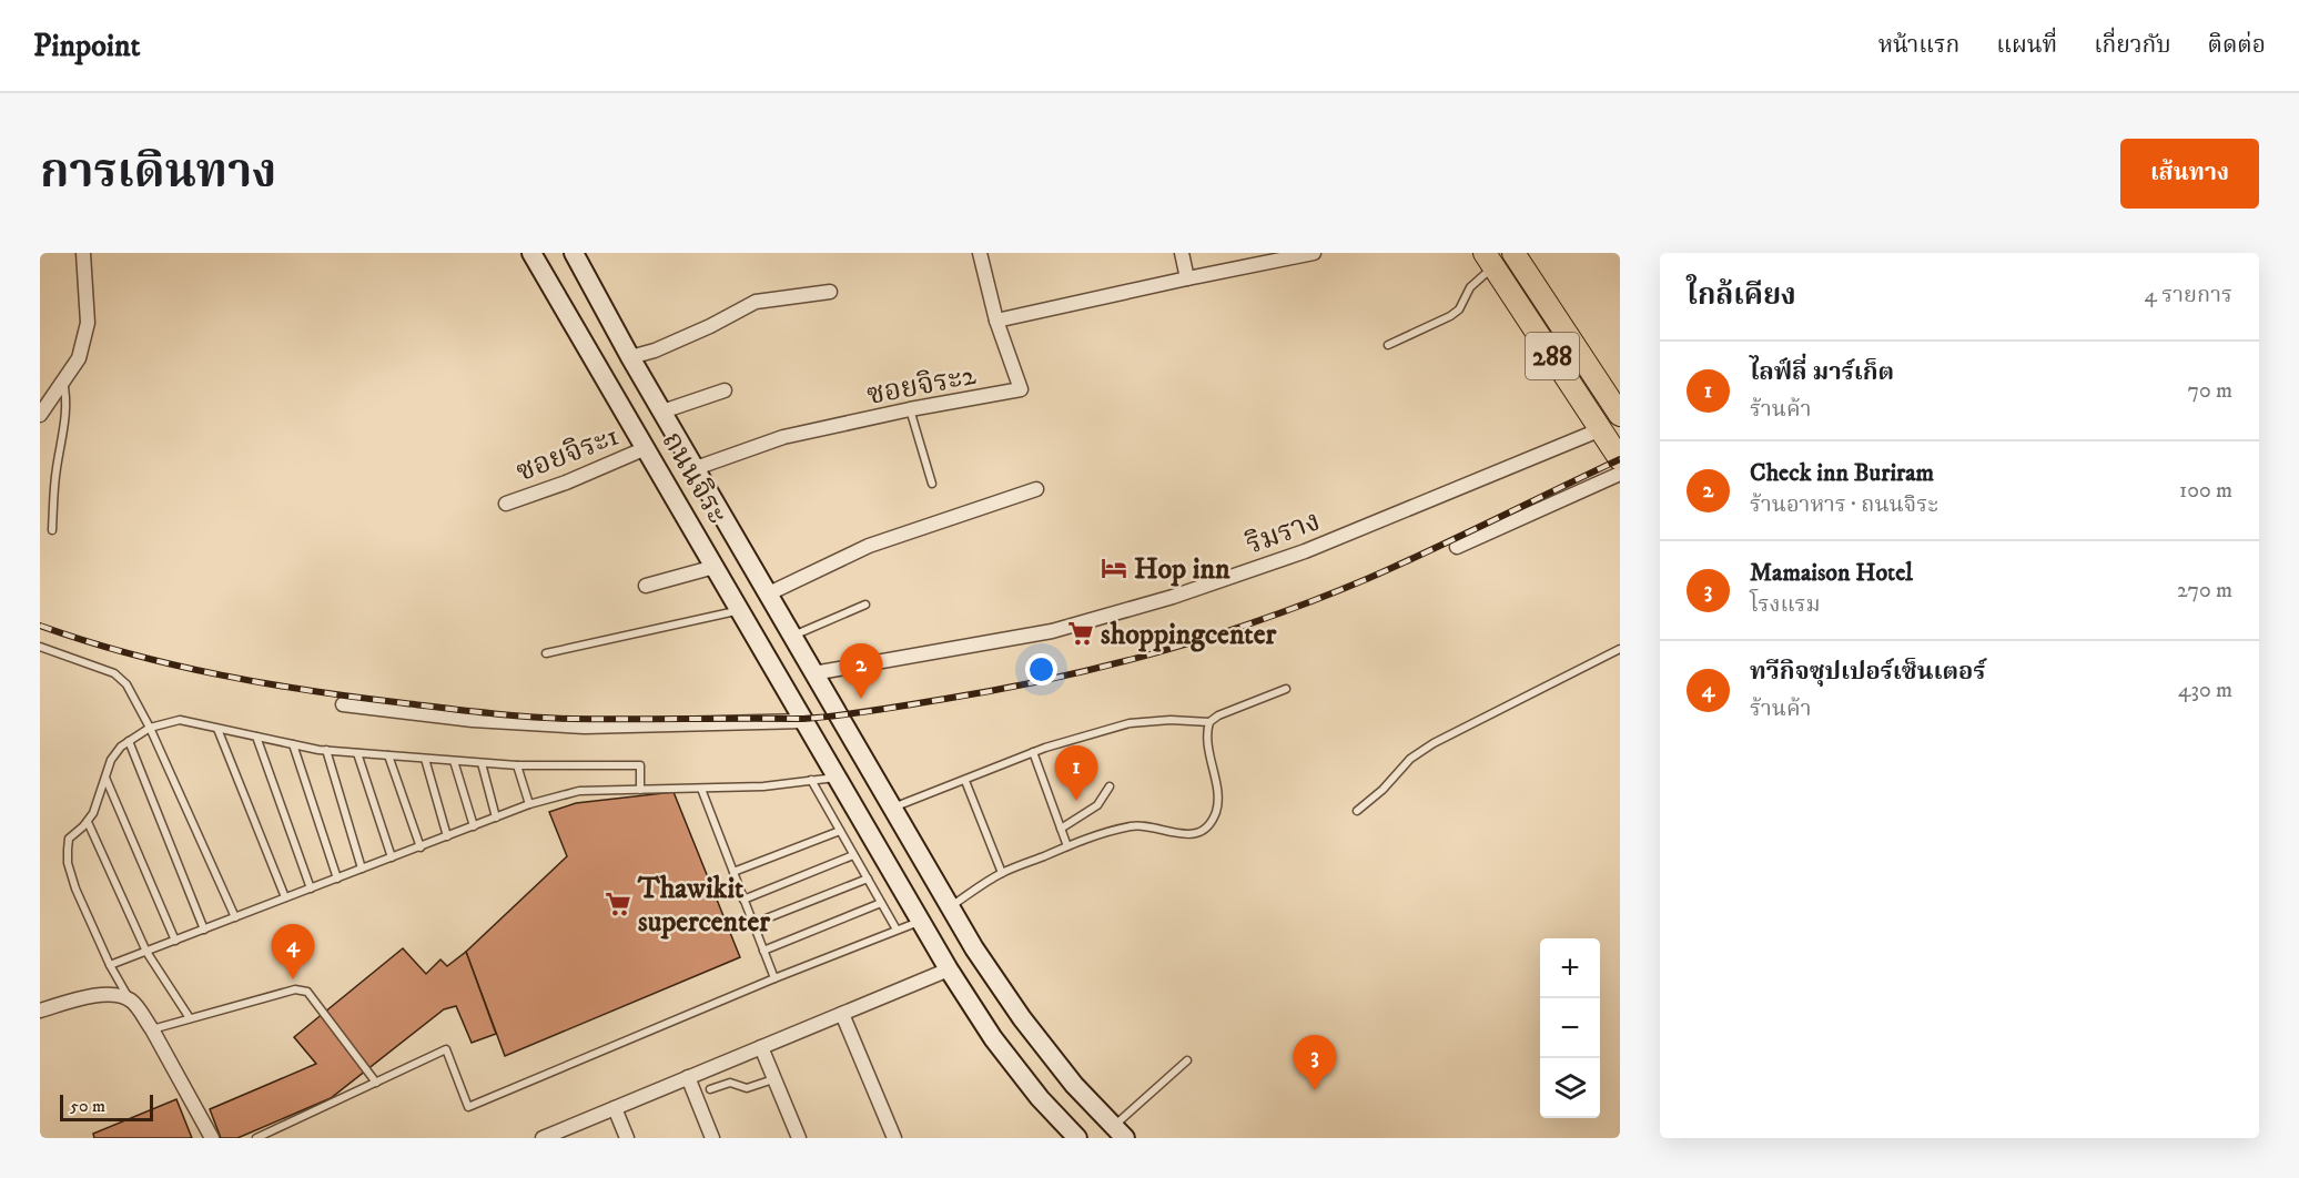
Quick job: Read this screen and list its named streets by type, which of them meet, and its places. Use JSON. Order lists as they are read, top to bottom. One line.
{"streets":{"main road":["288","ถนนจิระ"],"street":["ซอยจิระ2","ซอยจิระ1","ริมราง"]},"crossings":[["288","ริมราง"],["ซอยจิระ2","ถนนจิระ"],["ซอยจิระ1","ถนนจิระ"],["ถนนจิระ","ริมราง"]],"places":{"hotel":["Hop inn"],"supermarket":["shoppingcenter","Thawikit supercenter"]},"scale_bar":"50 m","page":{"header":"Pinpoint","nav":["หน้าแรก","แผนที่","เกี่ยวกับ","ติดต่อ"],"title":"การเดินทาง","buttons":"เส้นทาง","heading":["ใกล้เคียง","4 รายการ"],"list":[{"mark":"1","name":"ไลฟ์ลี่ มาร์เก็ต","note":"ร้านค้า","value":"70 m"},{"mark":"2","name":"Check inn Buriram","note":"ร้านอาหาร · ถนนจิระ","value":"100 m"},{"mark":"3","name":"Mamaison Hotel","note":"โรงแรม","value":"270 m"},{"mark":"4","name":"ทวีกิจซุปเปอร์เซ็นเตอร์","note":"ร้านค้า","value":"430 m"}],"pins":["2","1","4","3"],"map_buttons":["+","−"],"scale":"50 m"}}
